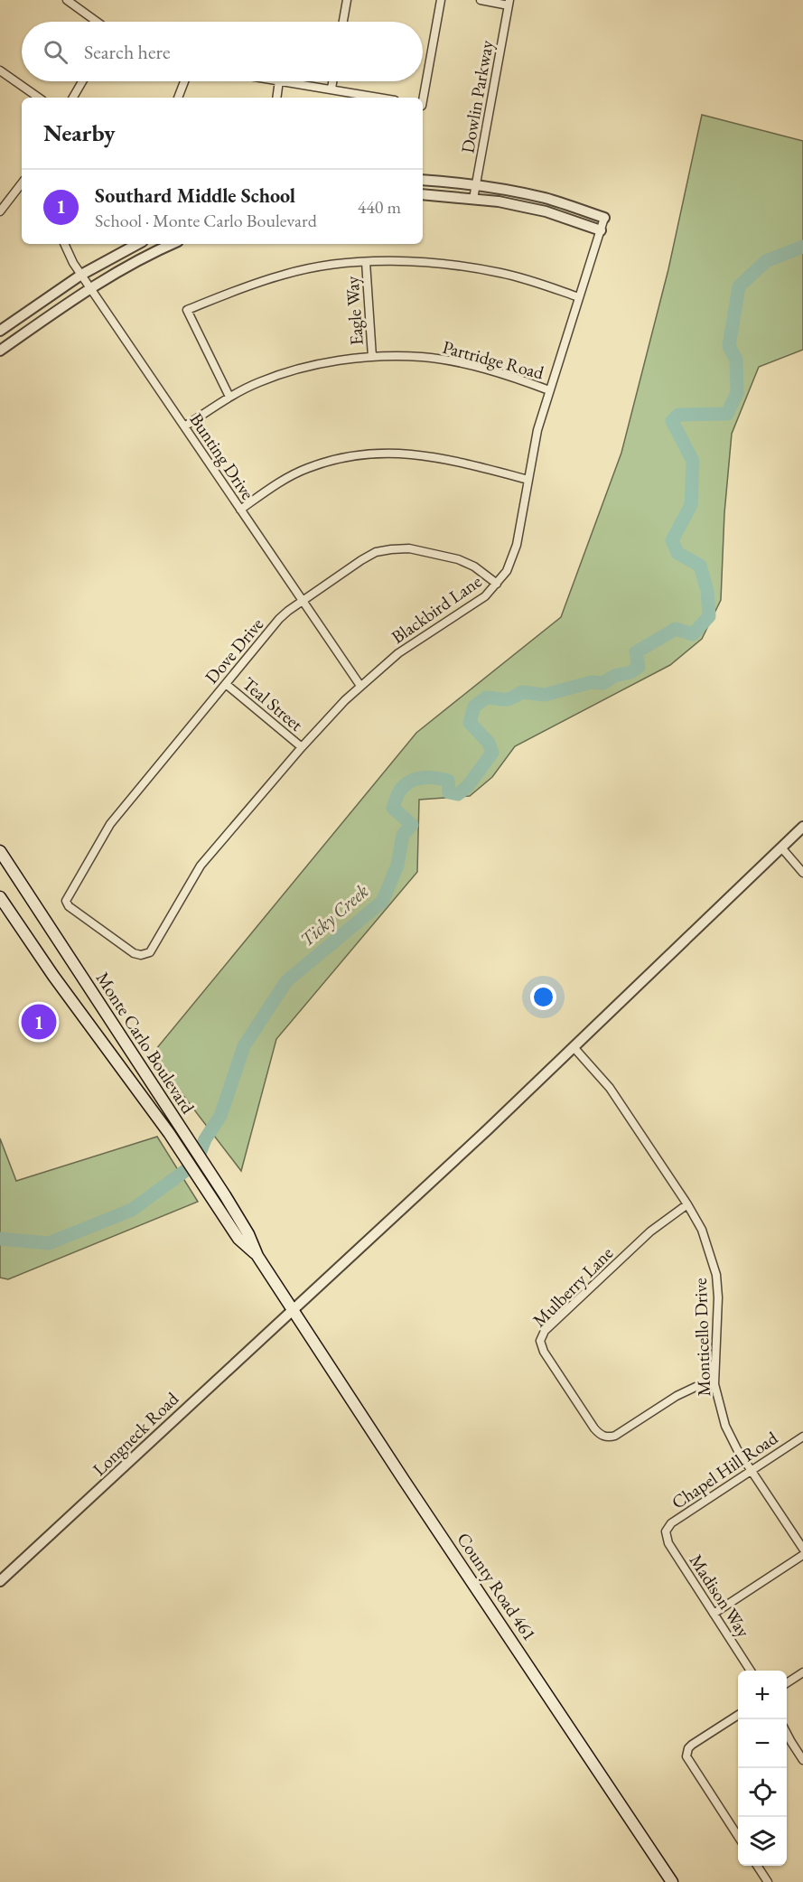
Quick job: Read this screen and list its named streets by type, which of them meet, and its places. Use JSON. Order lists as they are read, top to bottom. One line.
{"streets":{"main road":["Monte Carlo Boulevard","County Road 461"],"street":["Dowlin Parkway","Eagle Way","Partridge Road","Bunting Drive","Blackbird Lane","Dove Drive","Teal Street","Mulberry Lane","Monticello Drive","Longneck Road","Chapel Hill Road","Madison Way"]},"crossings":[["Eagle Way","Partridge Road"],["Partridge Road","Bunting Drive"],["Partridge Road","Blackbird Lane"],["Bunting Drive","Blackbird Lane"],["Bunting Drive","Dove Drive"],["Blackbird Lane","Dove Drive"],["Blackbird Lane","Teal Street"],["Dove Drive","Teal Street"],["Monte Carlo Boulevard","Longneck Road"],["Monte Carlo Boulevard","County Road 461"],["Mulberry Lane","Monticello Drive"],["Monticello Drive","Longneck Road"],["Monticello Drive","Chapel Hill Road"],["Longneck Road","County Road 461"],["Chapel Hill Road","Madison Way"]],"water":["Ticky Creek"],"page":{"search":"Search here","heading":"Nearby","list":[{"mark":"1","name":"Southard Middle School","note":"School · Monte Carlo Boulevard","value":"440 m"}],"pins":"1","map_buttons":["+","−"]}}
